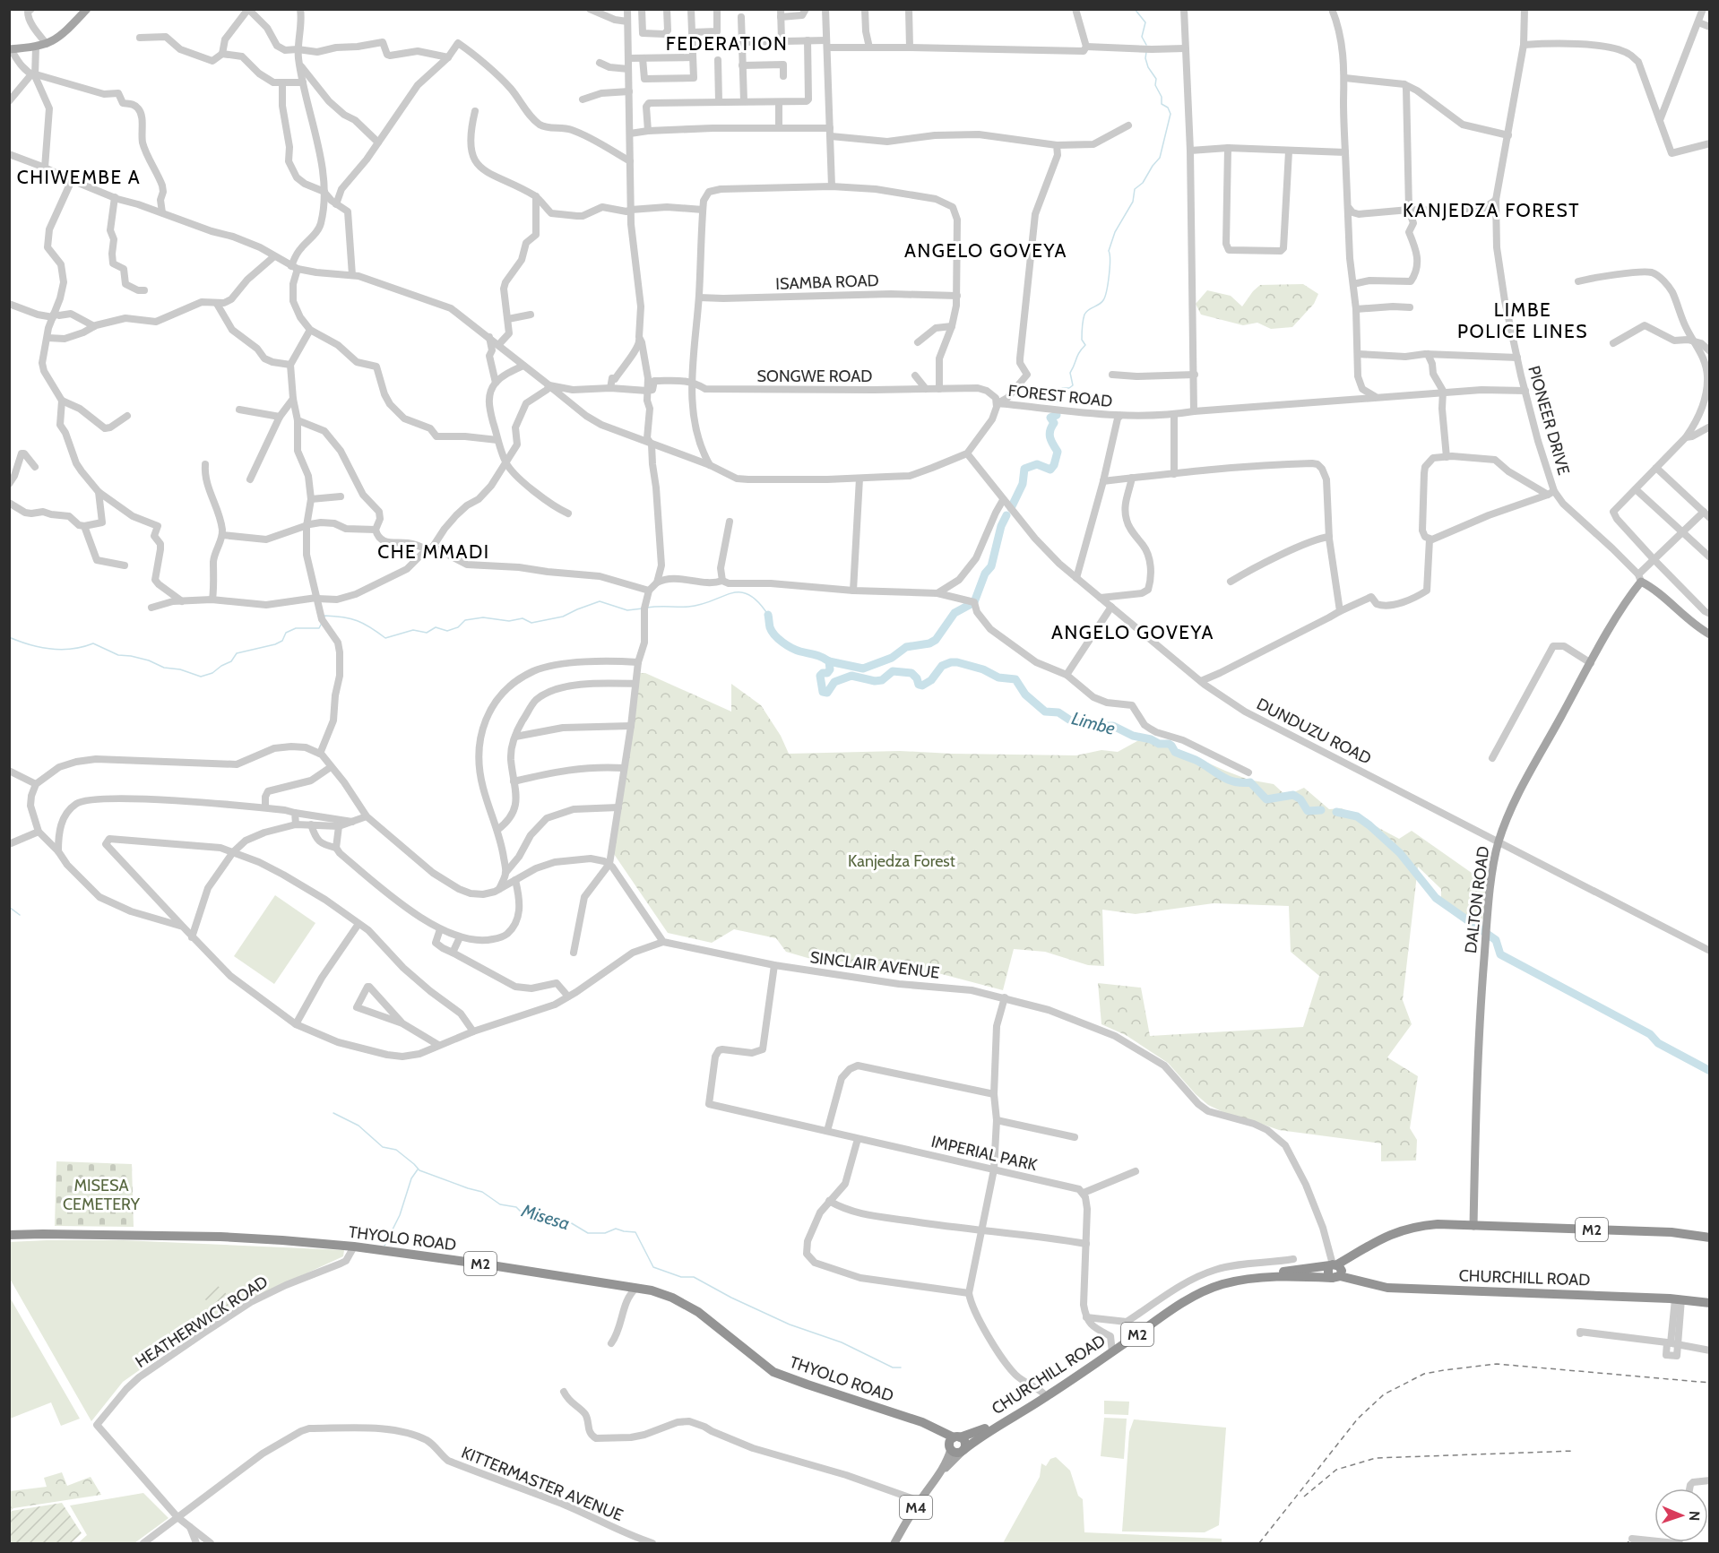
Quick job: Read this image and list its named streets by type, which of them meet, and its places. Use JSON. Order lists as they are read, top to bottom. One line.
{"streets":{"highway":["M2","THYOLO ROAD","CHURCHILL ROAD"],"main road":["DALTON ROAD","M4"],"street":["ISAMBA ROAD","SONGWE ROAD","FOREST ROAD","PIONEER DRIVE","DUNDUZU ROAD","SINCLAIR AVENUE","IMPERIAL PARK","HEATHERWICK ROAD","KITTERMASTER AVENUE"]},"crossings":[["SONGWE ROAD","FOREST ROAD"],["FOREST ROAD","PIONEER DRIVE"],["PIONEER DRIVE","DALTON ROAD"],["DUNDUZU ROAD","DALTON ROAD"],["DALTON ROAD","M2"],["SINCLAIR AVENUE","IMPERIAL PARK"],["SINCLAIR AVENUE","M2"],["SINCLAIR AVENUE","CHURCHILL ROAD"],["M2","THYOLO ROAD"],["M2","CHURCHILL ROAD"],["M2","M4"],["THYOLO ROAD","CHURCHILL ROAD"],["THYOLO ROAD","HEATHERWICK ROAD"],["THYOLO ROAD","M4"],["CHURCHILL ROAD","M4"],["HEATHERWICK ROAD","KITTERMASTER AVENUE"]],"districts":["FEDERATION","CHIWEMBE A","KANJEDZA FOREST","ANGELO GOVEYA","LIMBE POLICE LINES","CHE MMADI","ANGELO GOVEYA"],"water":["Limbe","Misesa"],"parks":["Kanjedza Forest","MISESA CEMETERY"],"north":"right"}
